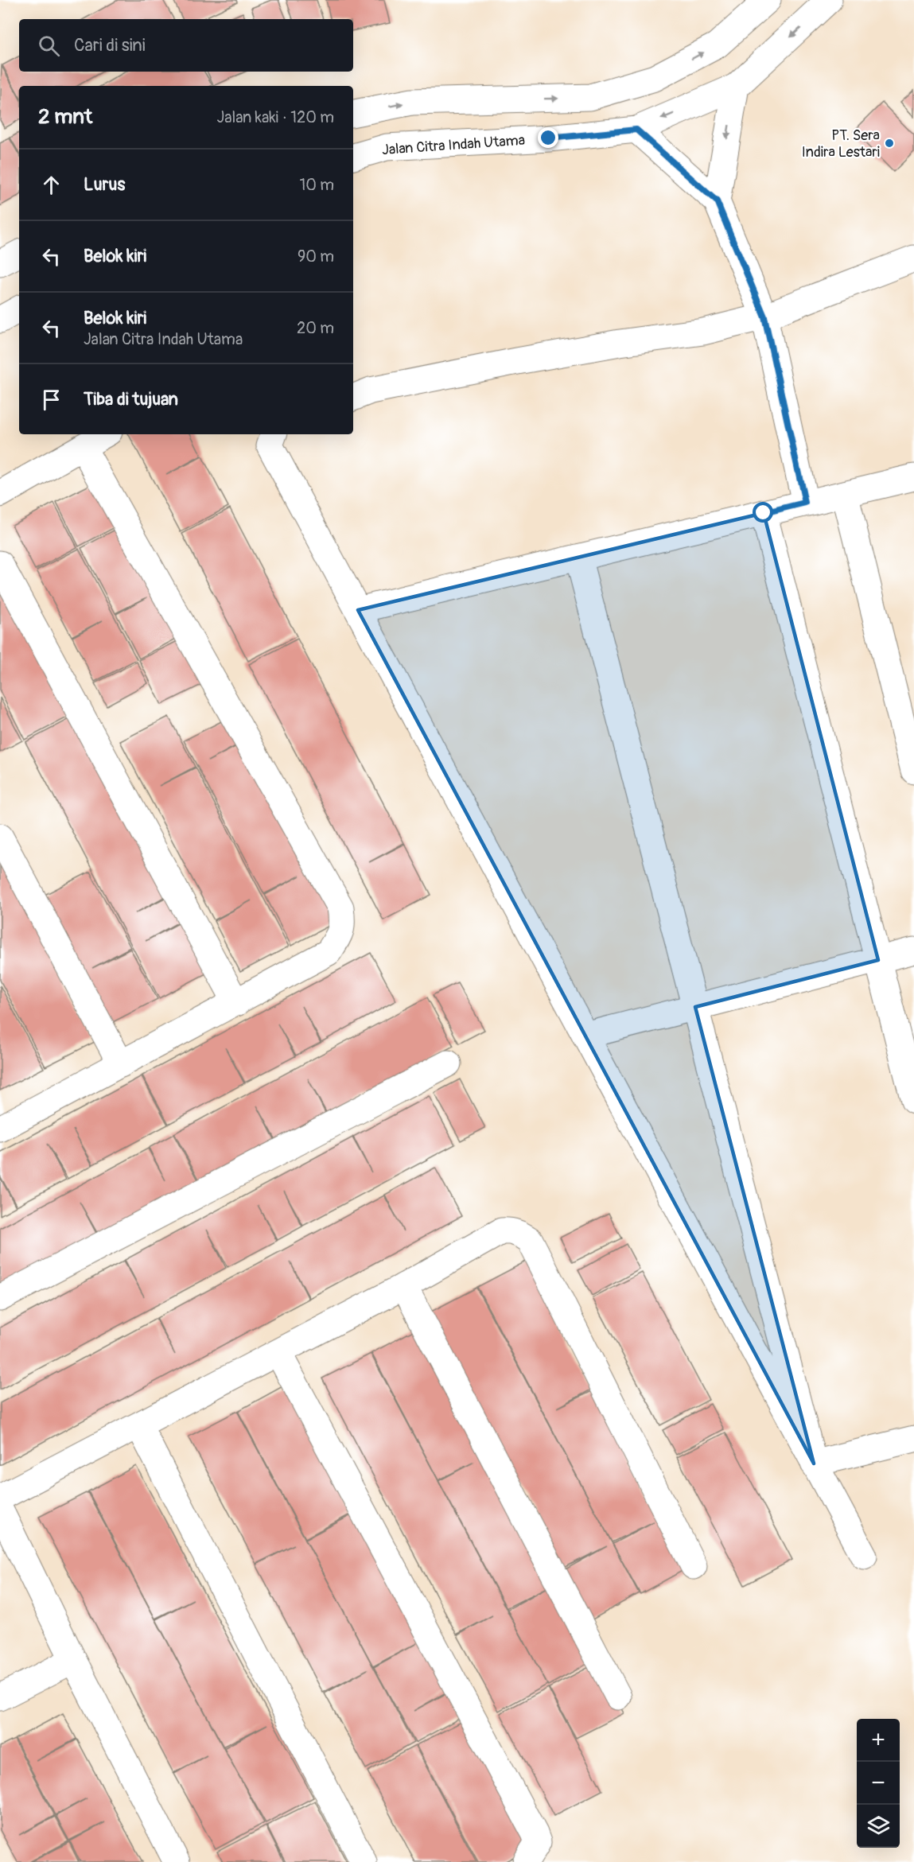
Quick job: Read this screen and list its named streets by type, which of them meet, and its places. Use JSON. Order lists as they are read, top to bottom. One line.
{"streets":{"street":["Jalan Citra Indah Utama"]},"places":["PT. Sera Indira Lestari"],"page":{"search":"Cari di sini","heading":["2 mnt","Jalan kaki · 120 m"],"list":[["Lurus","10 m"],["Belok kiri","90 m"],["Belok kiri","Jalan Citra Indah Utama","20 m"],"Tiba di tujuan"],"map_buttons":["+","−"]}}
